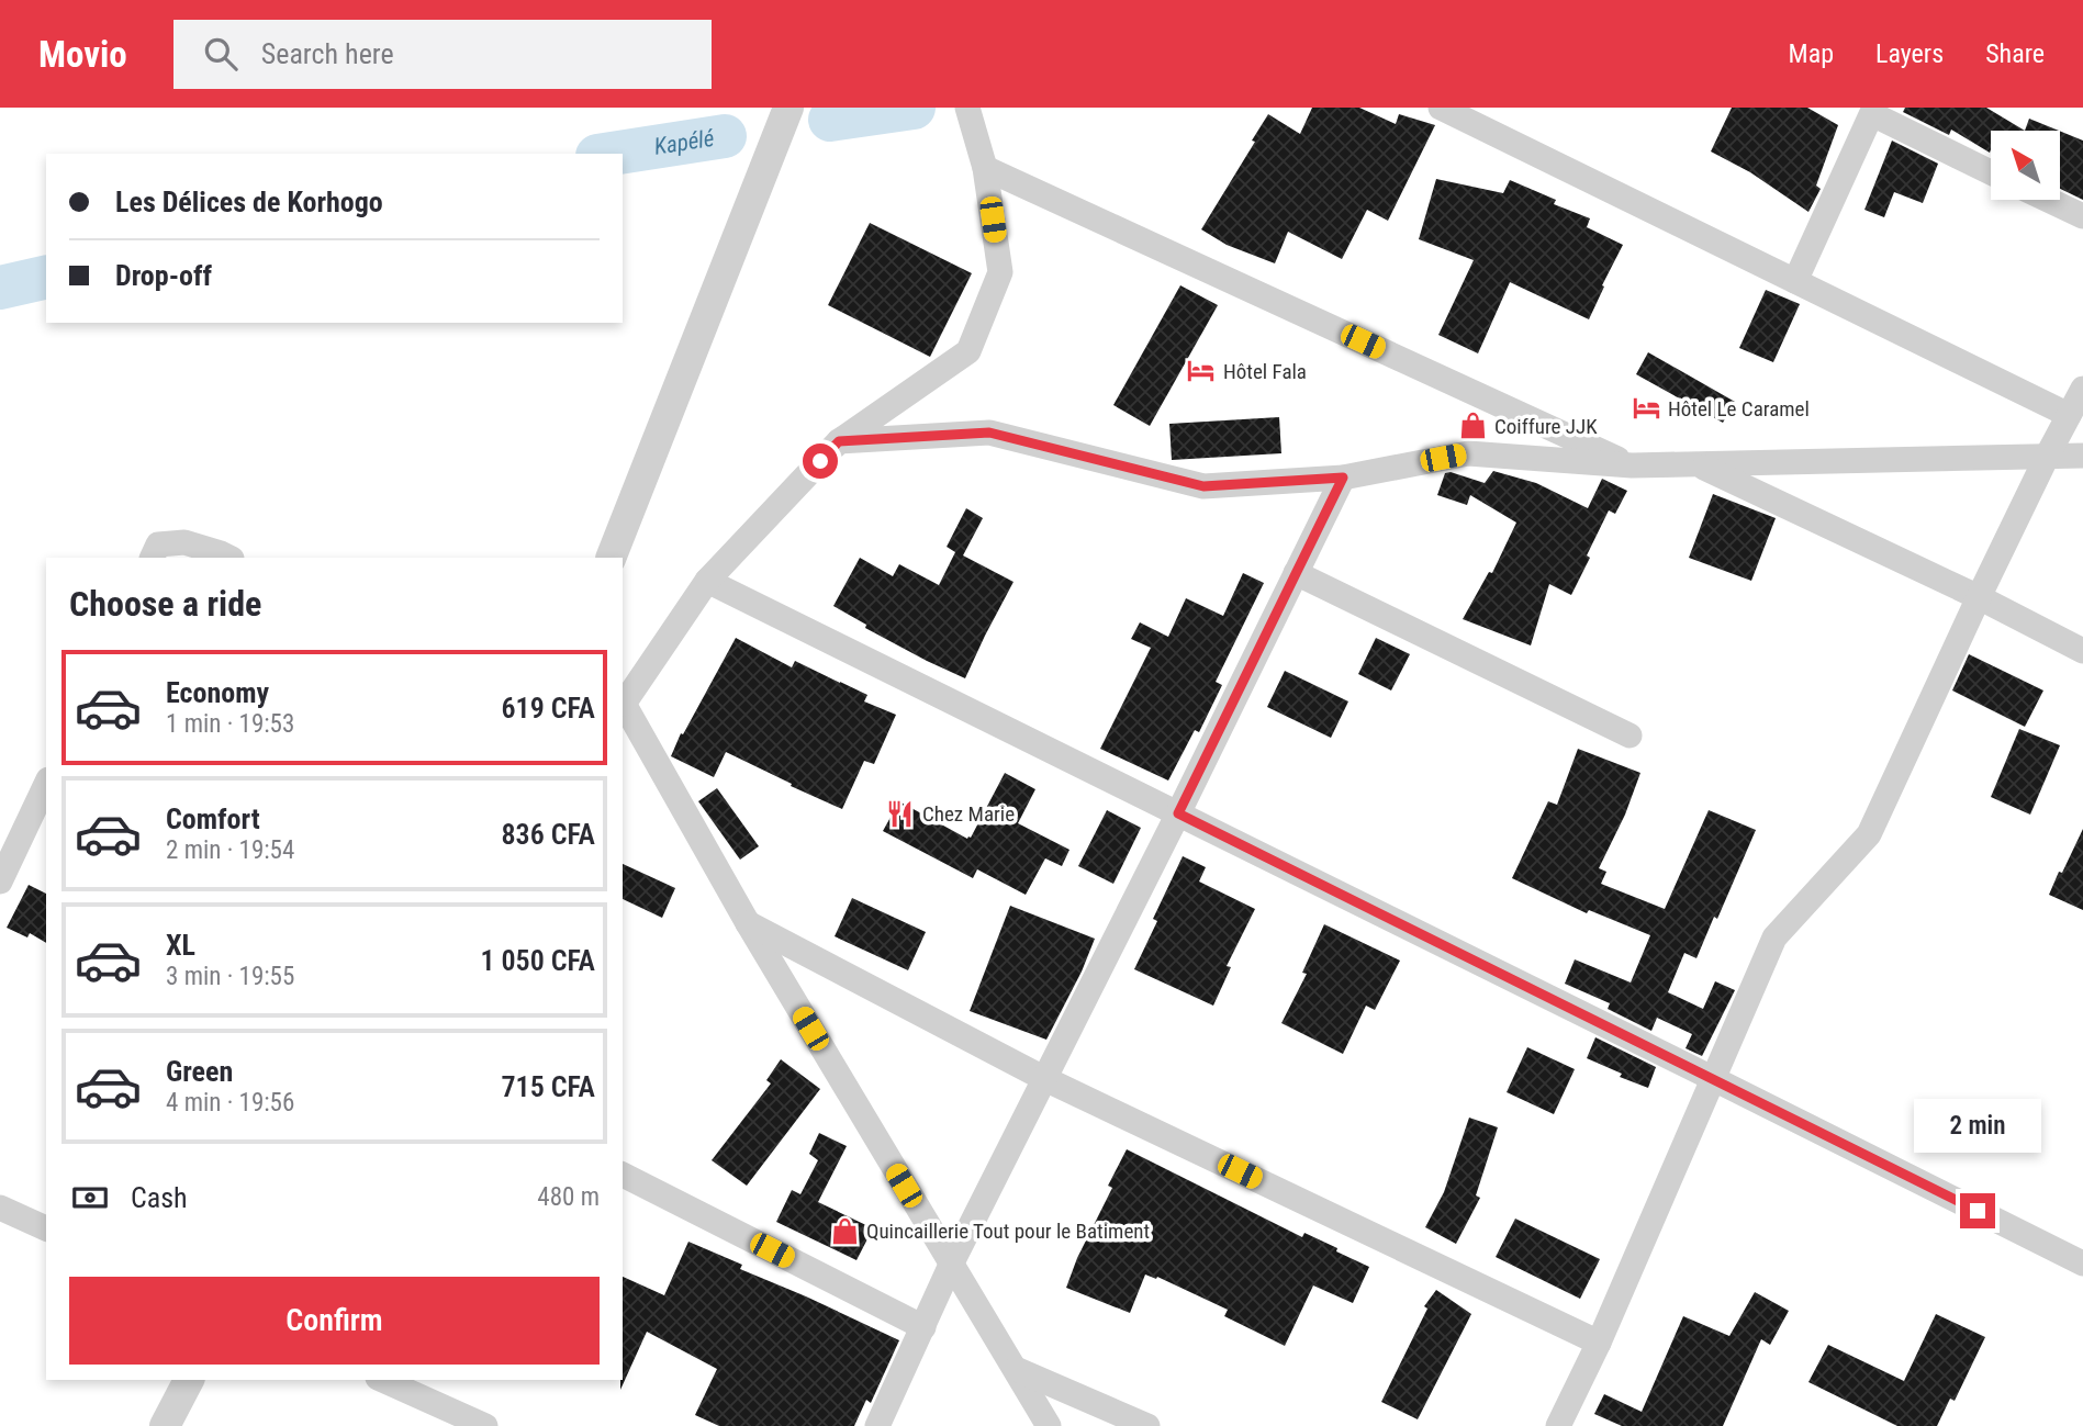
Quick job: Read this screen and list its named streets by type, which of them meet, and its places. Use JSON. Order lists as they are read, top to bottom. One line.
{"water":["Kapélé"],"places":{"hotel":["Hôtel Fala","Hôtel Le Caramel"],"shop":["Coiffure JJK","Quincaillerie Tout pour le Batiment"],"restaurant":["Chez Marie"]},"north":"top left","page":{"header":"Movio","search":"Search here","nav":["Map","Layers","Share"],"banner":["Les Délices de Korhogo","Drop-off"],"heading":"Choose a ride","list":[{"name":"Economy","note":"1 min · 19:53","value":"619 CFA"},{"name":"Comfort","note":"2 min · 19:54","value":"836 CFA"},{"name":"XL","note":"3 min · 19:55","value":"1 050 CFA"},{"name":"Green","note":"4 min · 19:56","value":"715 CFA"}],"bubble":"2 min","pay":["Cash","480 m"],"buttons":"Confirm"}}
